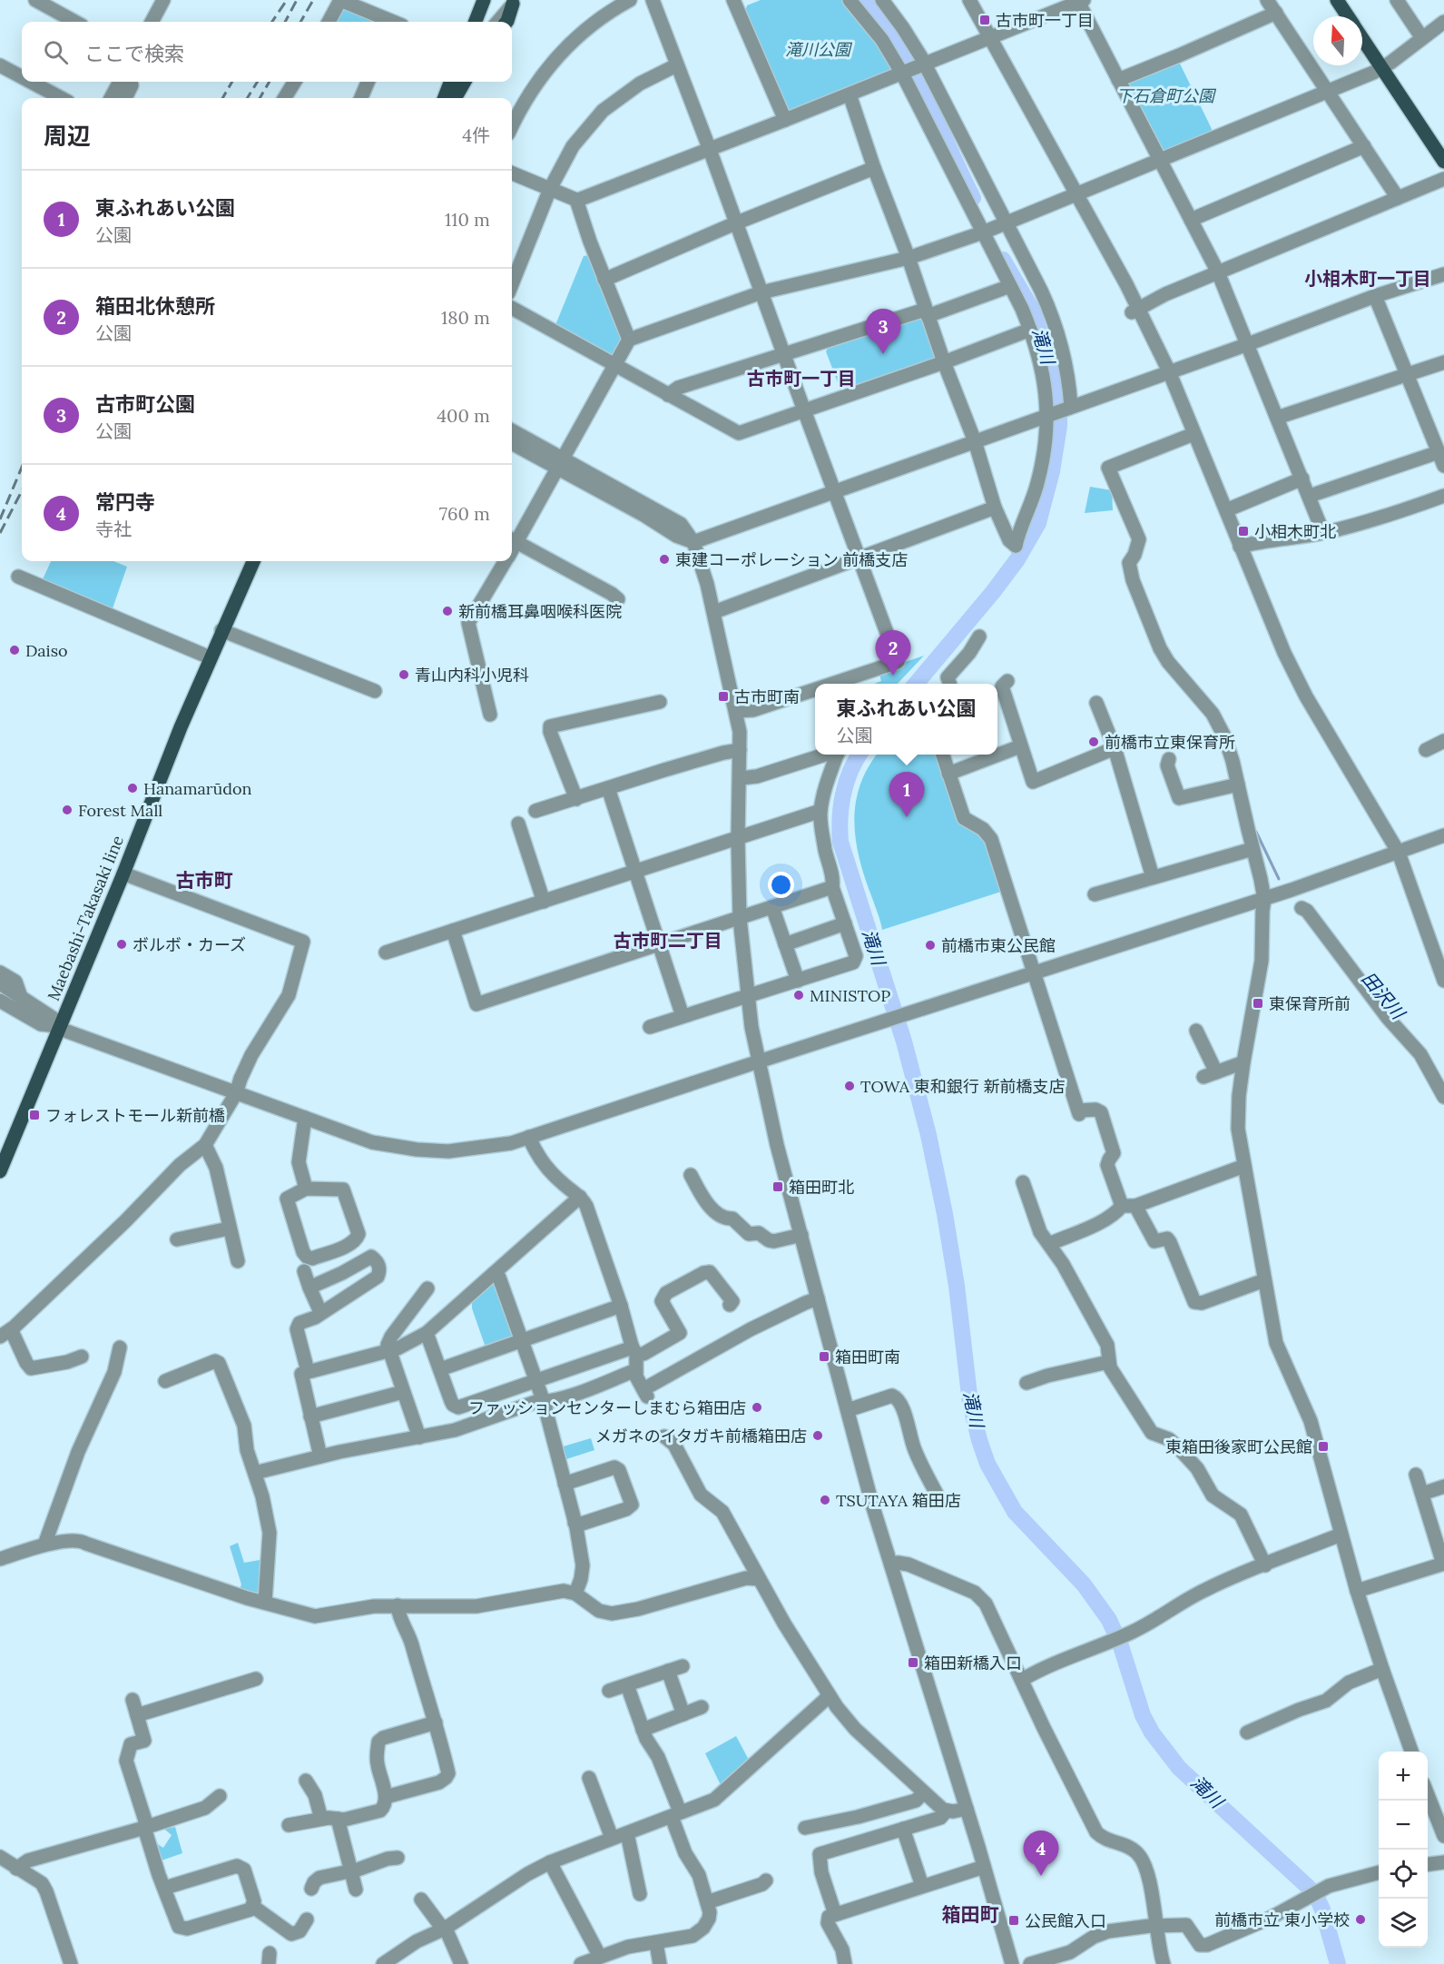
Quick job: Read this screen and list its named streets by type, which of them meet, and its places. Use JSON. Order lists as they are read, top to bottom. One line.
{"streets":{"main road":["Maebashi-Takasaki line"]},"districts":["小相木町一丁目","古市町一丁目","古市町","古市町二丁目","箱田町"],"water":["滝川","田沢川"],"parks":["滝川公園","下石倉町公園"],"places":{"transit":["古市町一丁目","小相木町北","古市町南","東保育所前","フォレストモール新前橋","箱田町北","箱田町南","東箱田後家町公民館","箱田新橋入口","公民館入口"],"other":["東建コーポレーション 前橋支店","新前橋耳鼻咽喉科医院","Daiso","青山内科小児科","前橋市立東保育所","Hanamarūdon","Forest Mall","ボルボ・カーズ","前橋市東公民館","MINISTOP","TOWA 東和銀行 新前橋支店","ファッションセンターしまむら箱田店","メガネのイタガキ前橋箱田店","TSUTAYA 箱田店","前橋市立 東小学校"]},"north":"top","page":{"search":"ここで検索","heading":["周辺","4件"],"list":[{"mark":"1","name":"東ふれあい公園","note":"公園","value":"110 m"},{"mark":"2","name":"箱田北休憩所","note":"公園","value":"180 m"},{"mark":"3","name":"古市町公園","note":"公園","value":"400 m"},{"mark":"4","name":"常円寺","note":"寺社","value":"760 m"}],"pins":["3","2","1","4"],"popup":["東ふれあい公園","公園"],"map_buttons":["+","−"]}}
